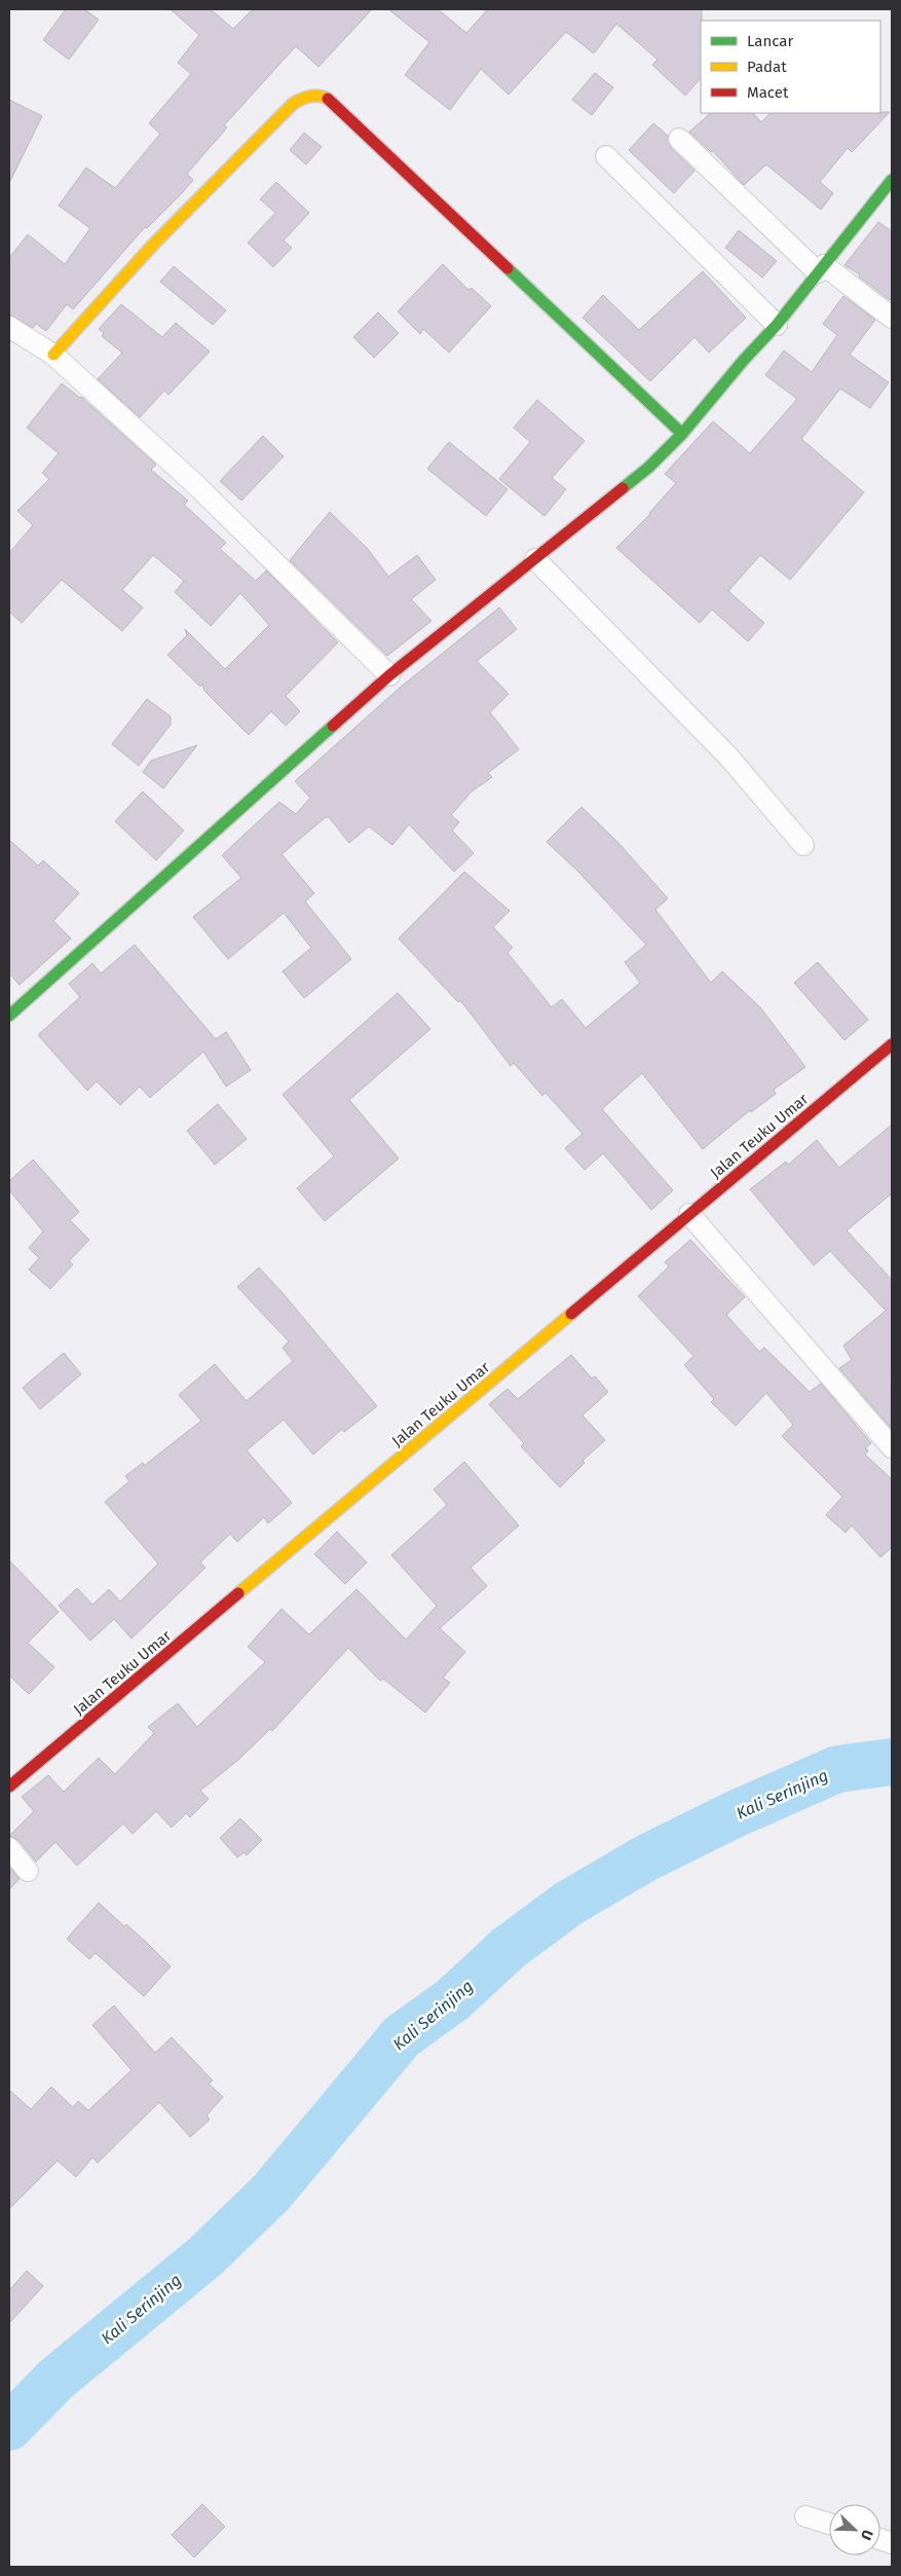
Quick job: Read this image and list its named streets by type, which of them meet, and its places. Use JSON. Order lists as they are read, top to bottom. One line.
{"streets":{"street":["Jalan Teuku Umar"]},"water":["Kali Serinjing"],"legend":["Lancar","Padat","Macet"],"north":"bottom right"}
